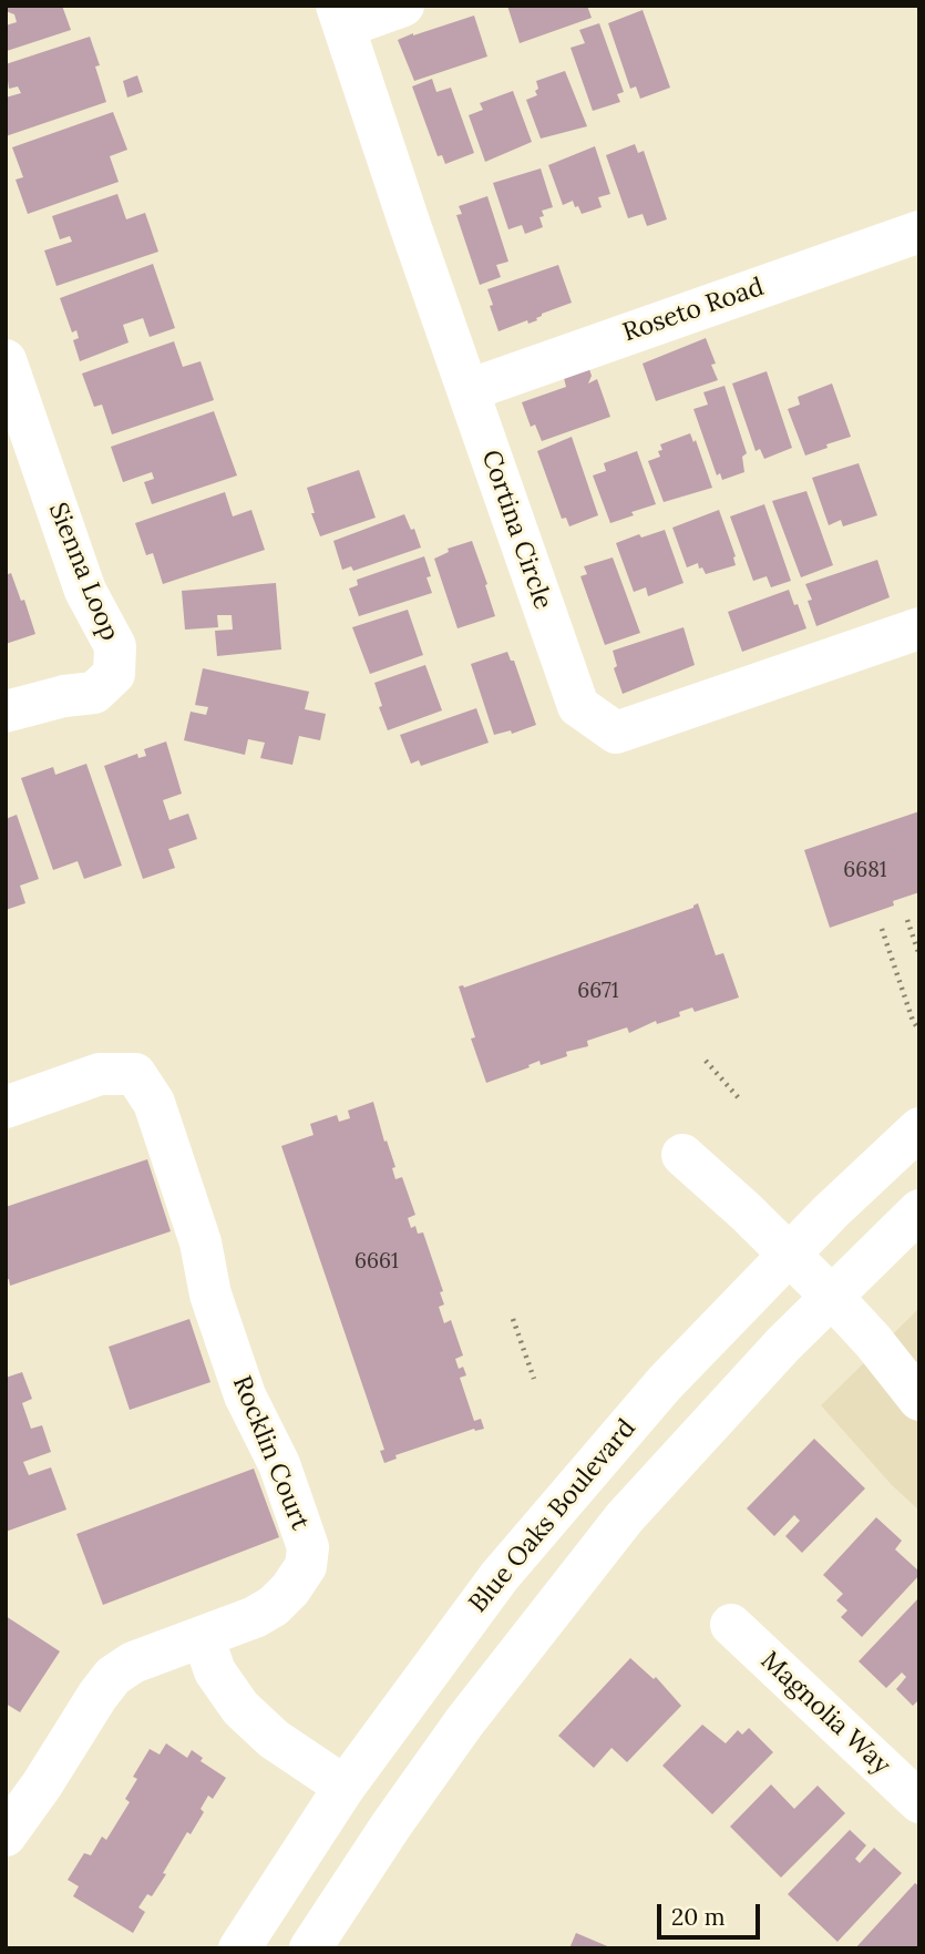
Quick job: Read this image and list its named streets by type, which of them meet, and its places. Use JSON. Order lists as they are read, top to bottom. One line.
{"streets":{"street":["Roseto Road","Cortina Circle","Sienna Loop","Rocklin Court","Blue Oaks Boulevard","Magnolia Way"]},"crossings":[["Roseto Road","Cortina Circle"]],"house_numbers":["6681","6671","6661"],"scale_bar":"20 m"}
